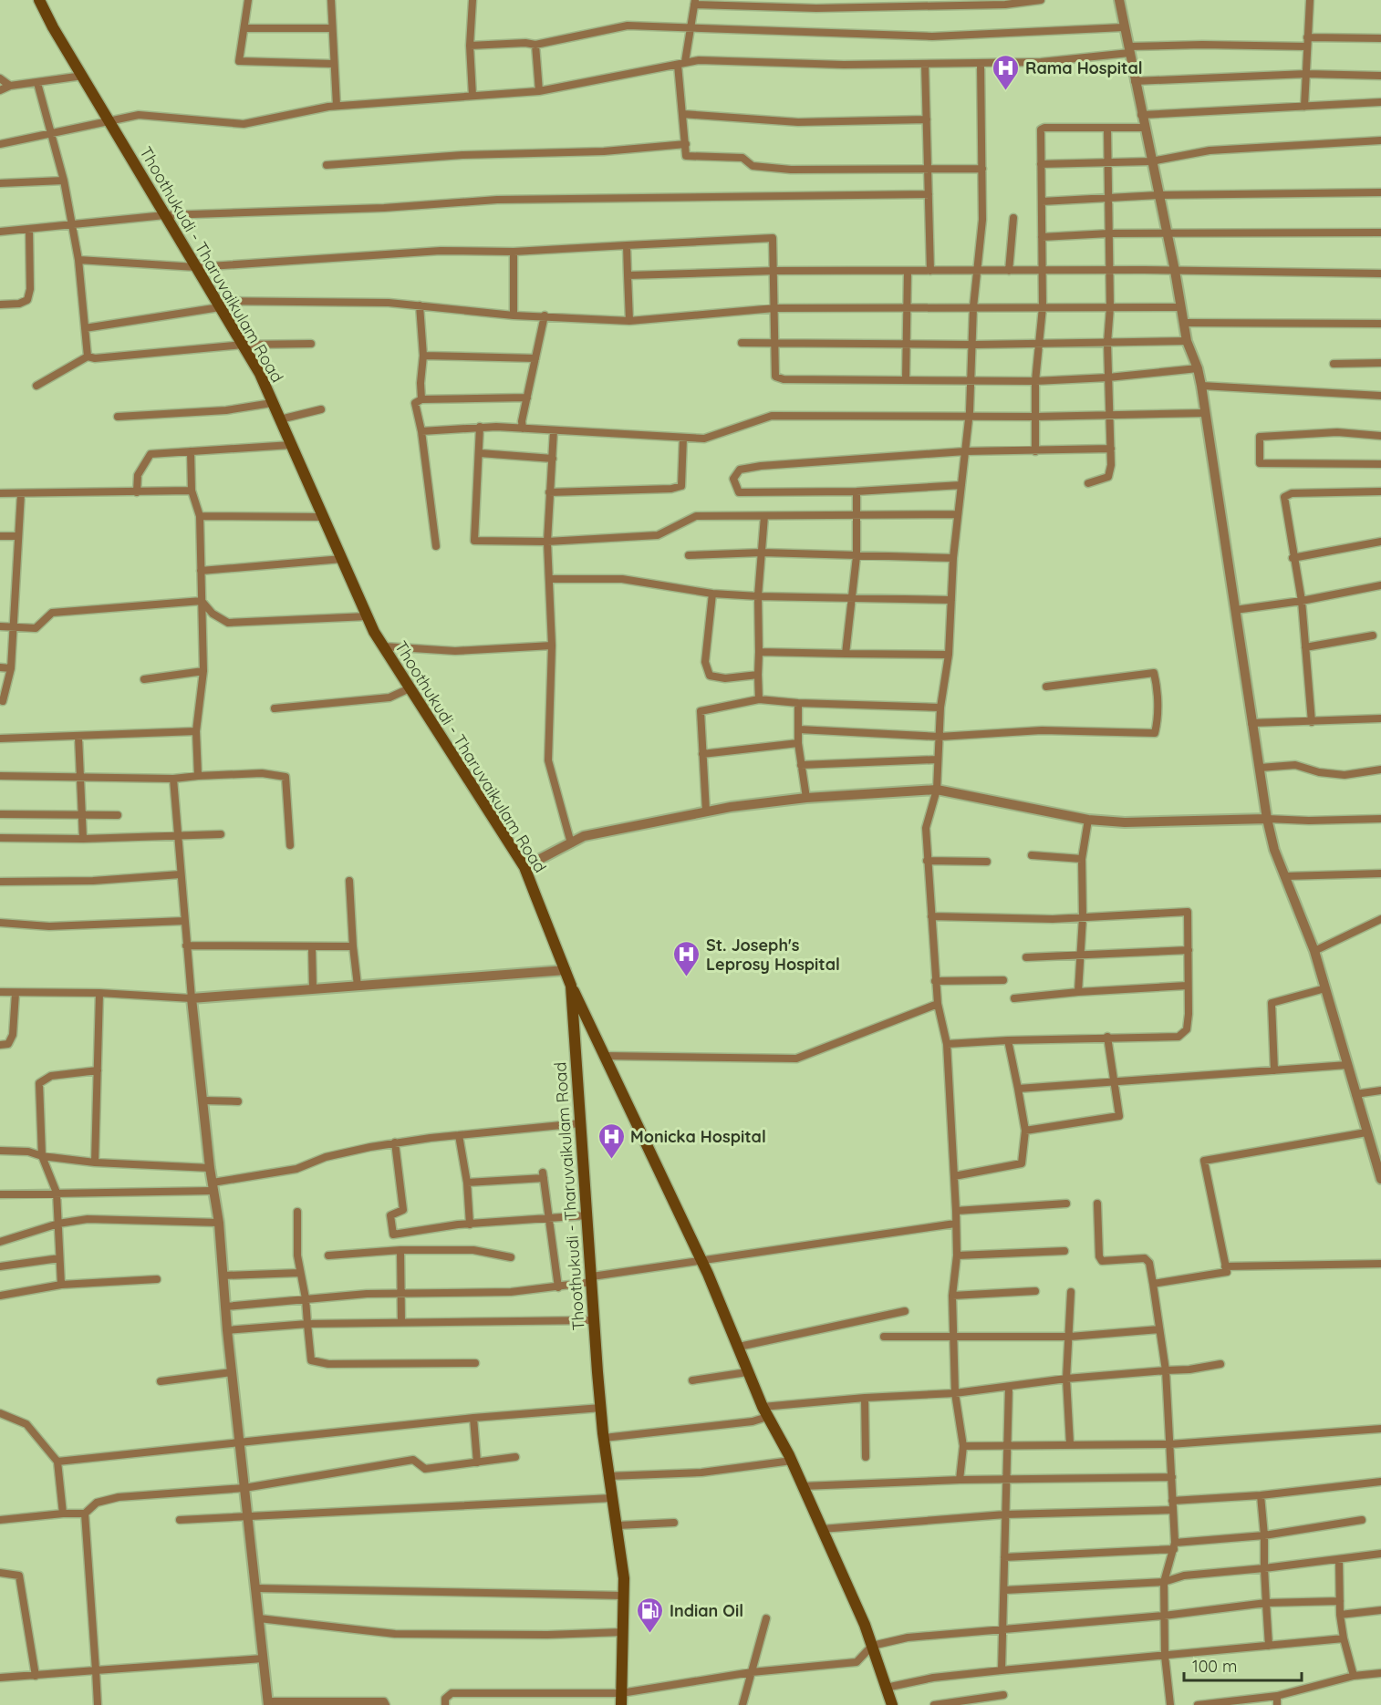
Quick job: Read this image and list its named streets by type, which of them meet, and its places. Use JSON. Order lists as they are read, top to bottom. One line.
{"streets":{"main road":["Thoothukudi - Tharuvaikulam Road"]},"places":{"hospital":["Rama Hospital","St. Joseph's Leprosy Hospital","Monicka Hospital"],"fuel station":["Indian Oil"]},"scale_bar":"100 m"}
